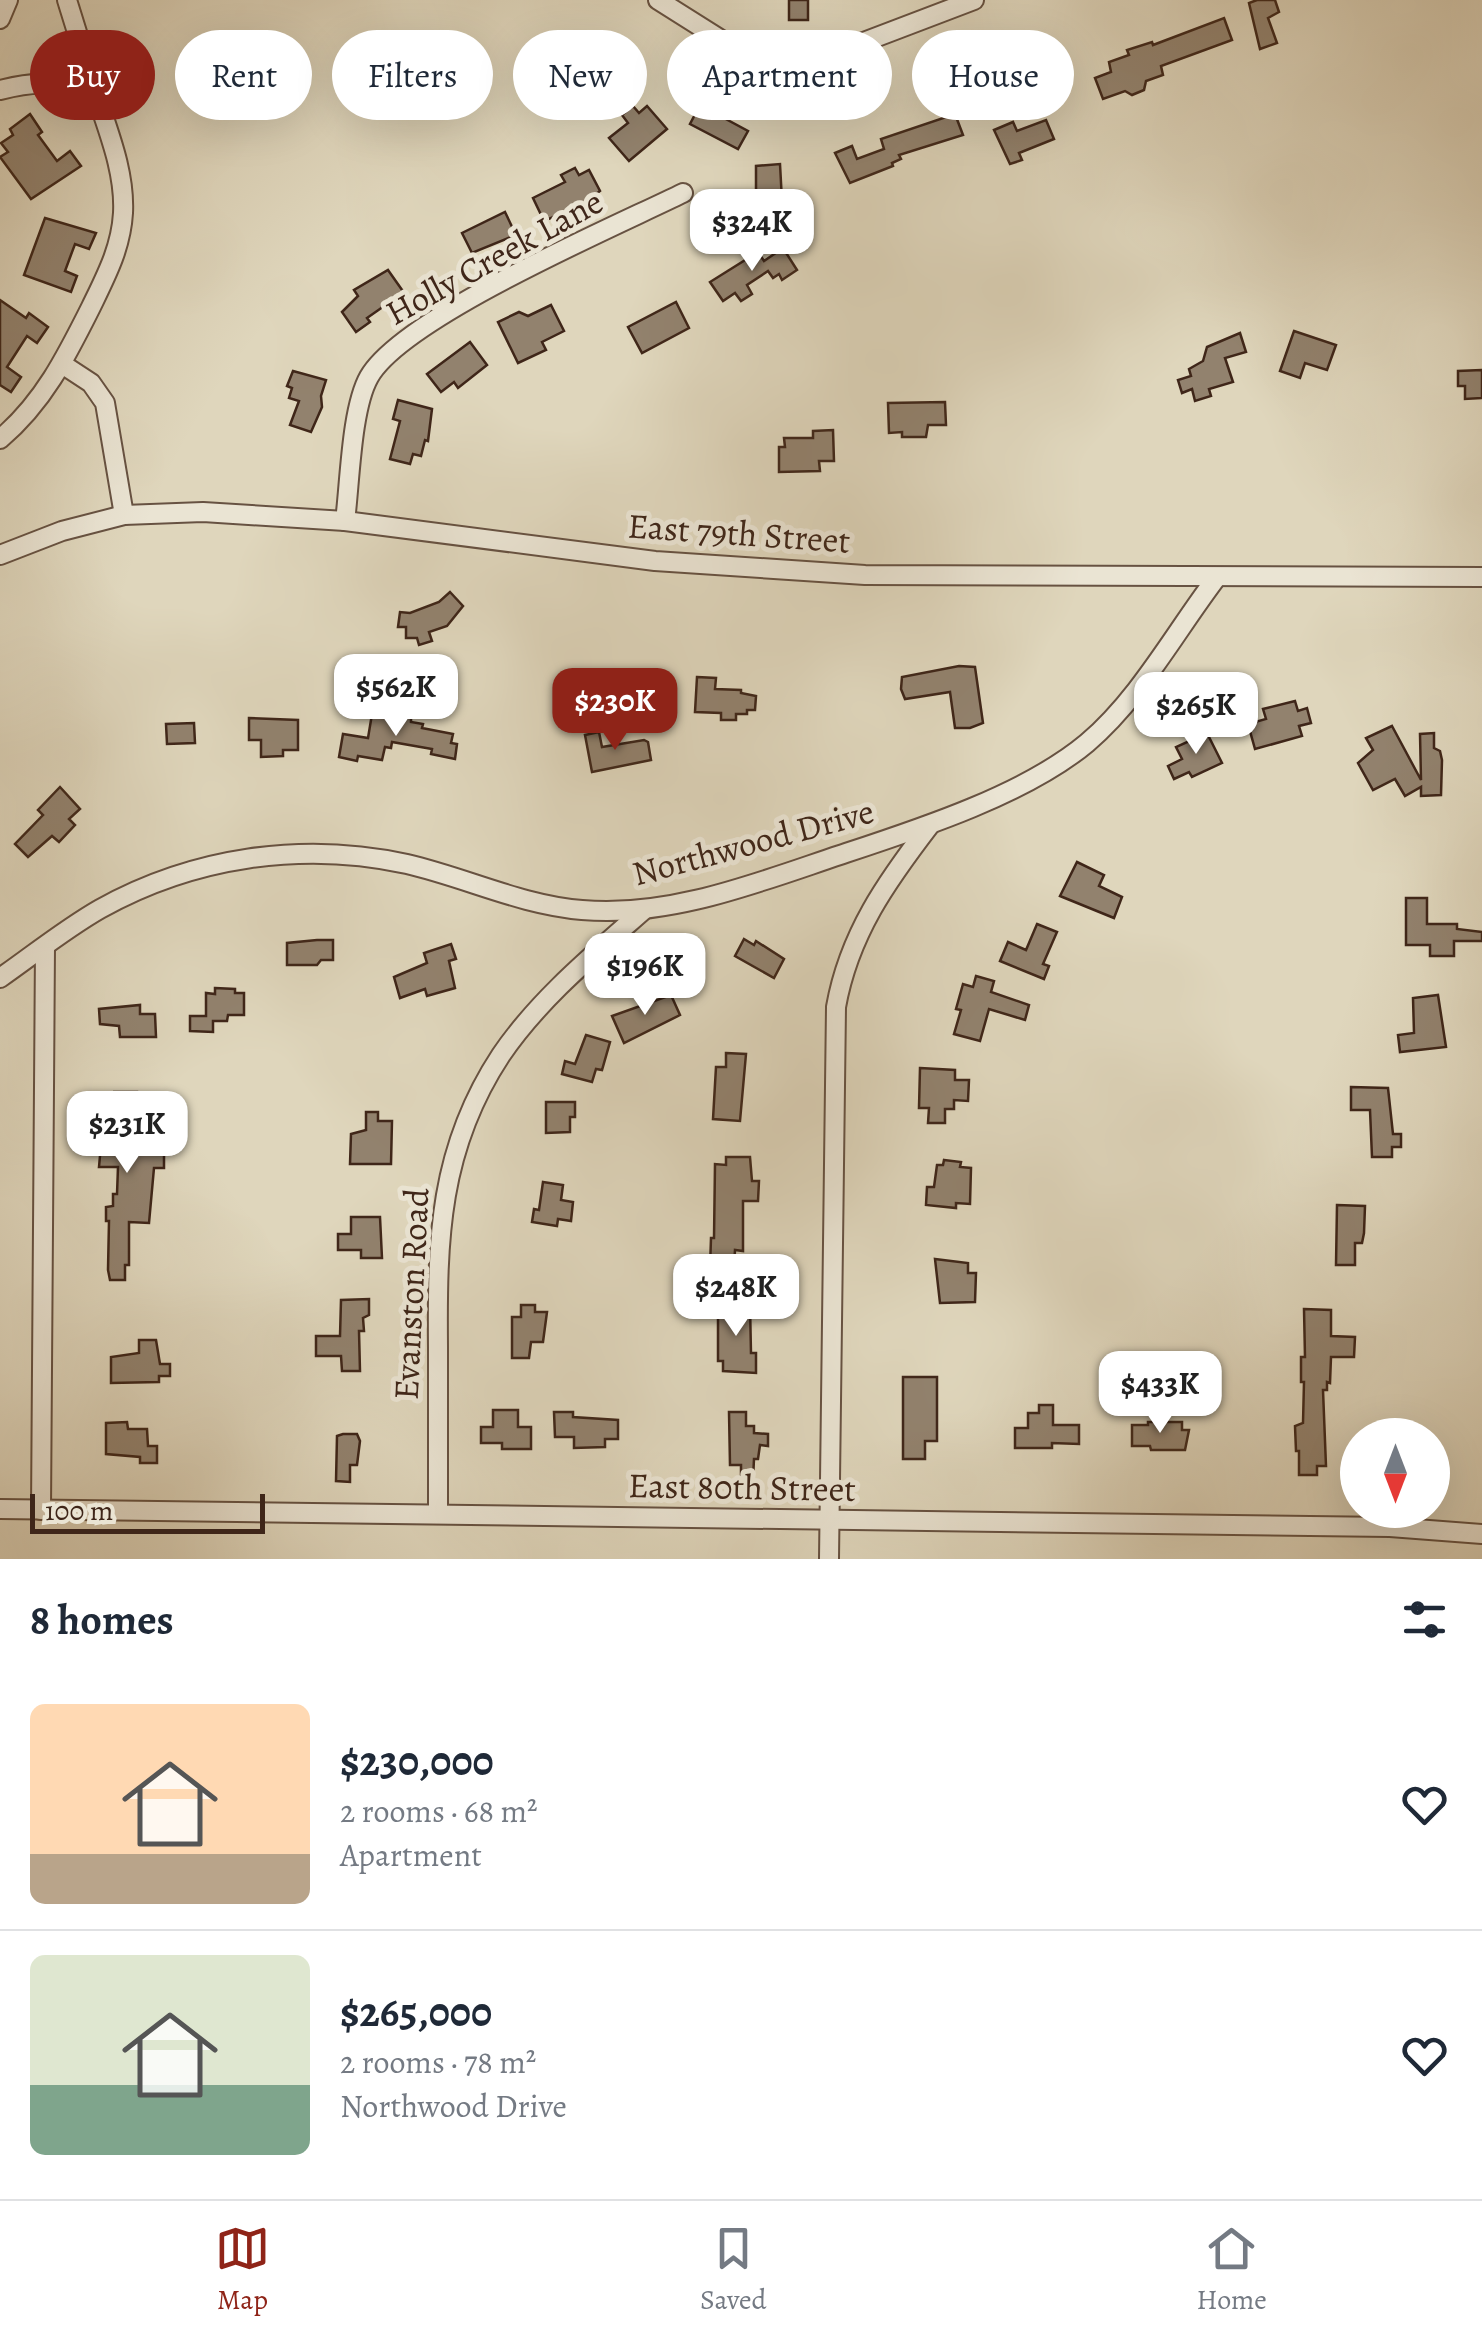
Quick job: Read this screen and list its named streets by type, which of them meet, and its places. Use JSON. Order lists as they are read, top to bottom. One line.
{"streets":{"street":["Holly Creek Lane","East 79th Street","Northwood Drive","Evanston Road","East 80th Street"]},"crossings":[["Holly Creek Lane","East 79th Street"],["East 79th Street","Northwood Drive"],["Northwood Drive","Evanston Road"],["Evanston Road","East 80th Street"]],"scale_bar":"100 m","north":"bottom","page":{"chip":["Buy","Rent","Filters","New","Apartment","House"],"price":["$324K","$562K","$230K","$265K","$196K","$231K","$248K","$433K"],"scale":"100 m","heading":"8 homes","list":[{"name":"$230,000","note":"2 rooms · 68 m² · Apartment"},{"name":"$265,000","note":"2 rooms · 78 m² · Northwood Drive"}],"tabs":["Map","Saved","Home"]}}
